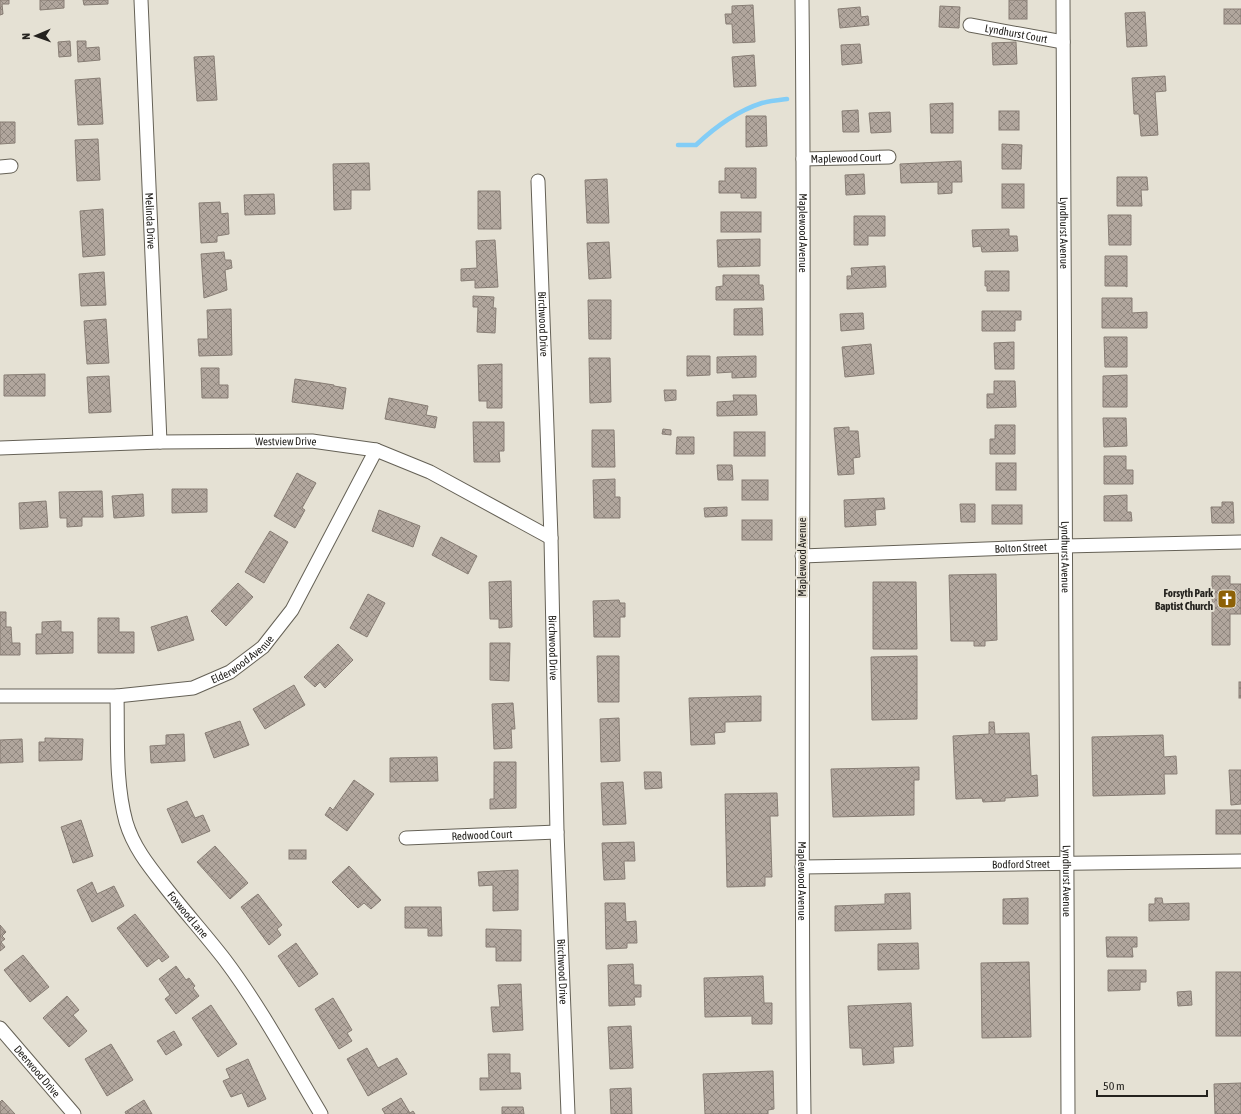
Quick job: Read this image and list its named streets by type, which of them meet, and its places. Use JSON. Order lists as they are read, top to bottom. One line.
{"streets":{"street":["Lyndhurst Court","Maplewood Court","Melinda Drive","Maplewood Avenue","Lyndhurst Avenue","Birchwood Drive","Westview Drive","Bolton Street","Elderwood Avenue","Redwood Court","Bodford Street","Foxwood Lane","Deerwood Drive"]},"crossings":[["Lyndhurst Court","Lyndhurst Avenue"],["Maplewood Court","Maplewood Avenue"],["Melinda Drive","Westview Drive"],["Maplewood Avenue","Bolton Street"],["Maplewood Avenue","Bodford Street"],["Lyndhurst Avenue","Bolton Street"],["Lyndhurst Avenue","Bodford Street"],["Birchwood Drive","Westview Drive"],["Birchwood Drive","Redwood Court"],["Westview Drive","Elderwood Avenue"],["Elderwood Avenue","Foxwood Lane"]],"places":{"church":["Forsyth Park Baptist Church"]},"scale_bar":"50 m","north":"left"}
